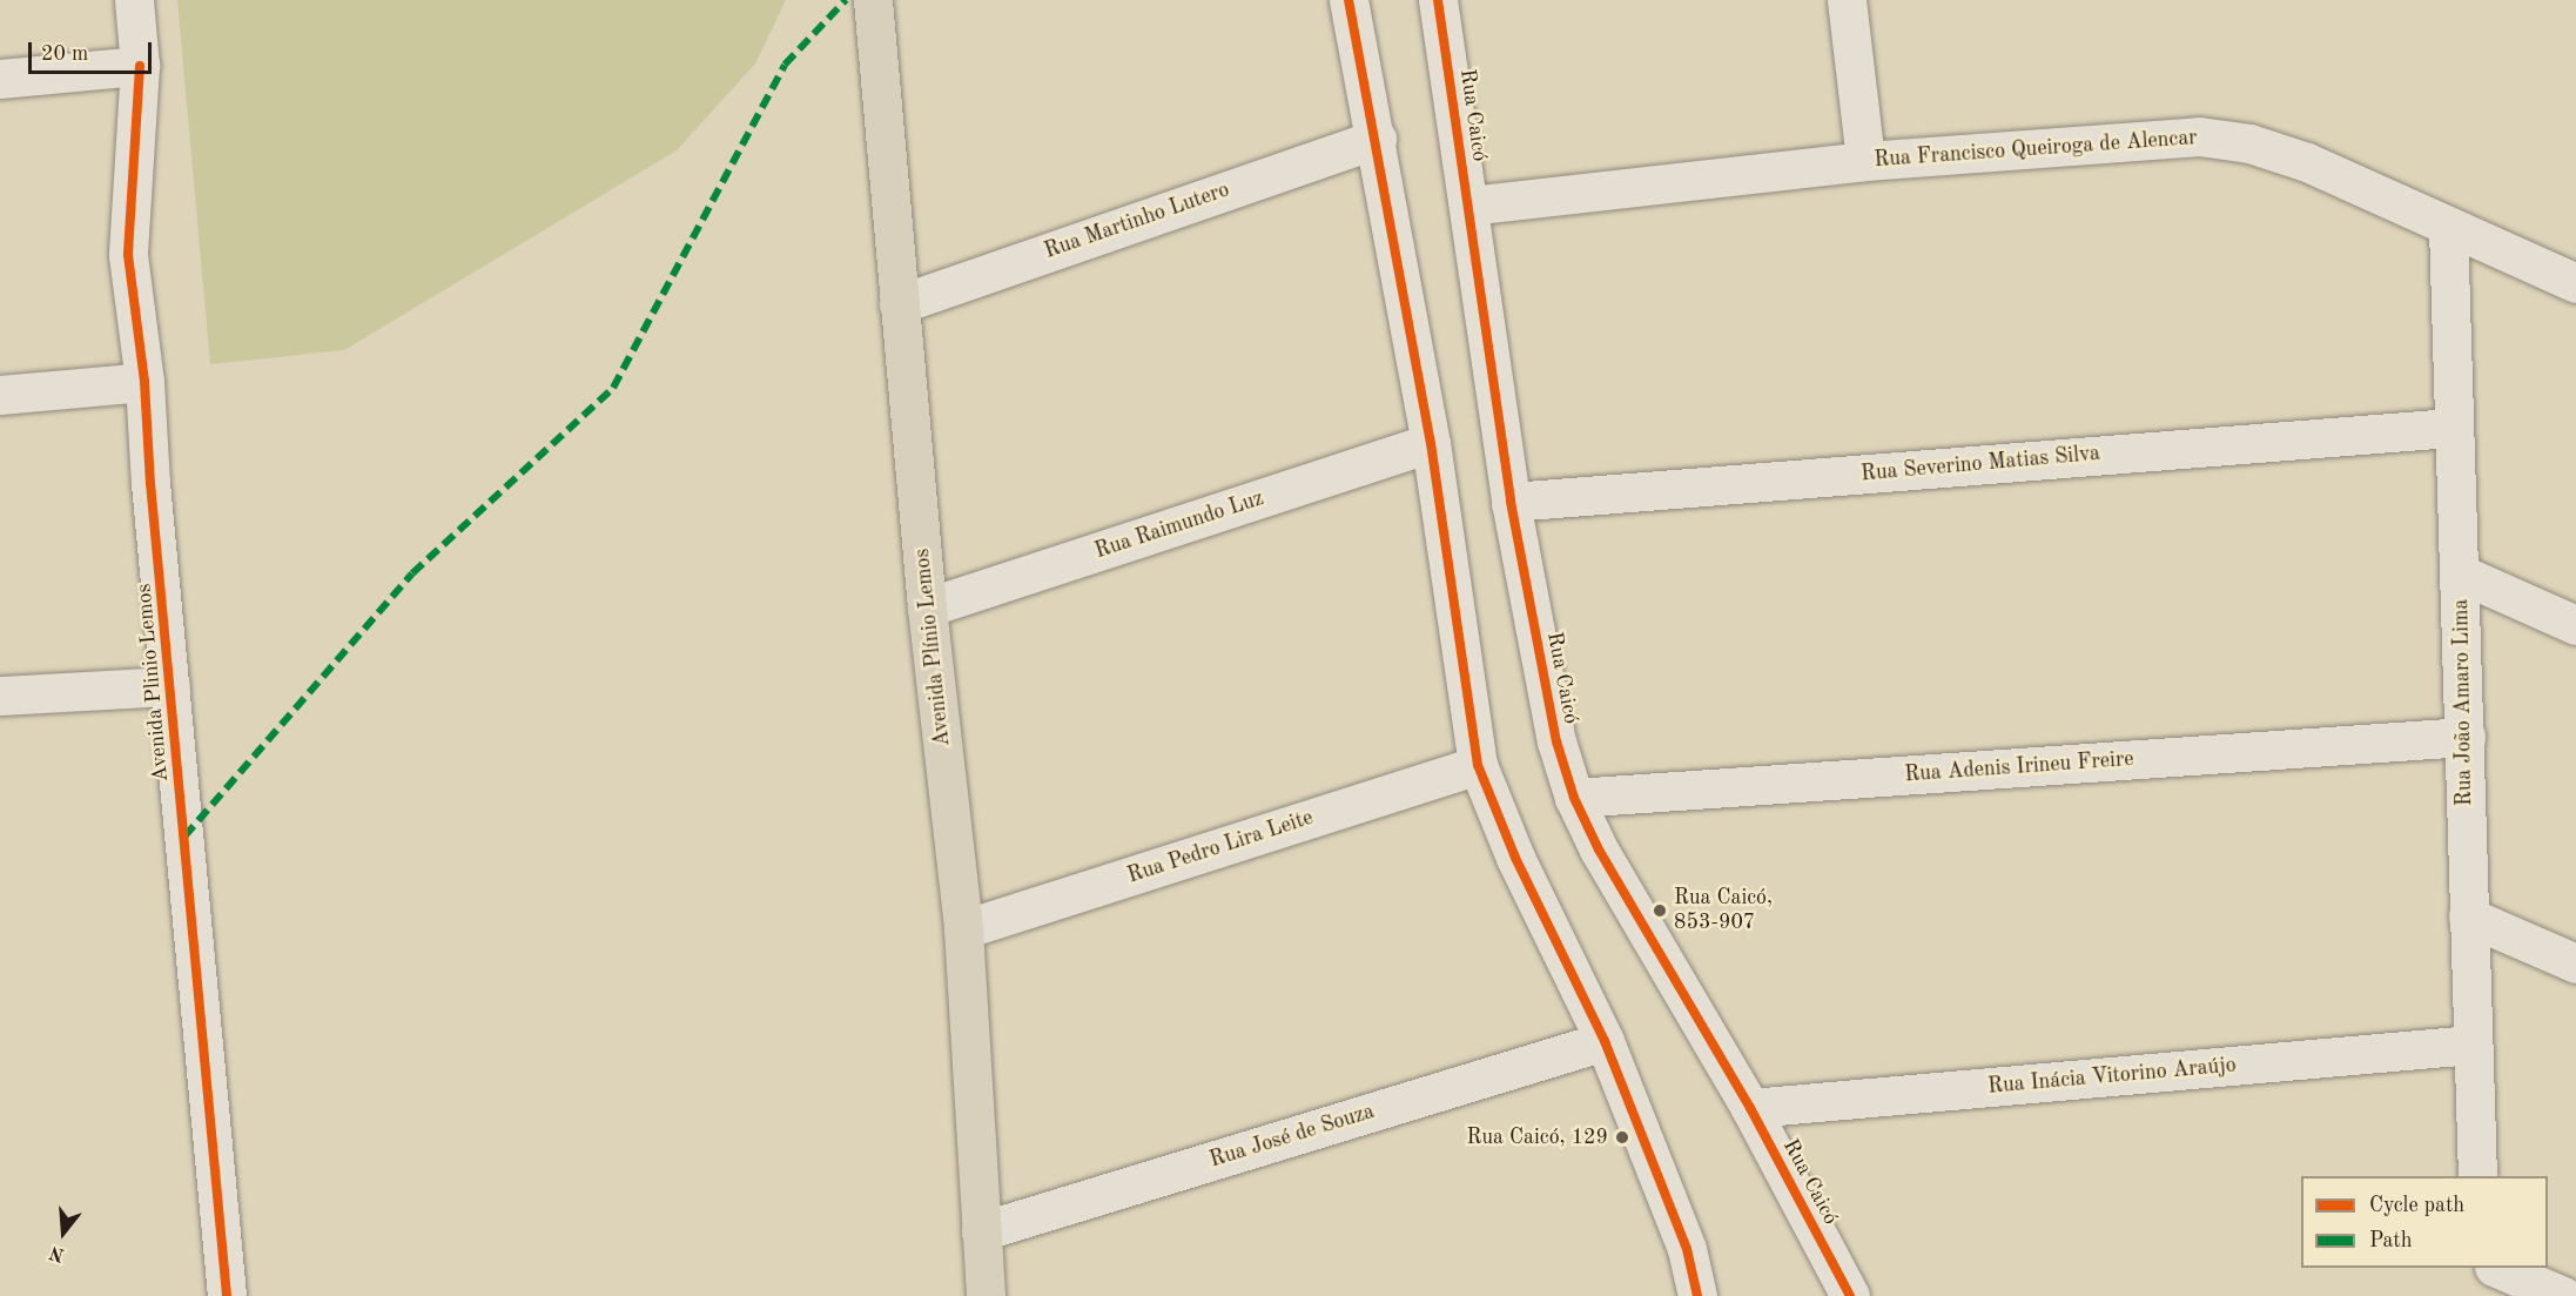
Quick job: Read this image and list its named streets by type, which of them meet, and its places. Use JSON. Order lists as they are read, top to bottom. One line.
{"streets":{"main road":["Avenida Plínio Lemos"],"street":["Rua Caicó","Rua Francisco Queiroga de Alencar","Rua Martinho Lutero","Rua Severino Matias Silva","Rua Raimundo Luz","Avenida Plinio Lemos","Rua João Amaro Lima","Rua Adenis Irineu Freire","Rua Pedro Lira Leite","Rua Inácia Vitorino Araújo","Rua José de Souza"]},"crossings":[["Rua Caicó","Rua Francisco Queiroga de Alencar"],["Rua Caicó","Rua Severino Matias Silva"],["Rua Caicó","Rua Adenis Irineu Freire"],["Rua Caicó","Rua Inácia Vitorino Araújo"],["Rua Francisco Queiroga de Alencar","Rua João Amaro Lima"],["Rua Martinho Lutero","Avenida Plínio Lemos"],["Rua Severino Matias Silva","Rua João Amaro Lima"],["Rua Raimundo Luz","Avenida Plínio Lemos"],["Avenida Plínio Lemos","Rua Pedro Lira Leite"],["Avenida Plínio Lemos","Rua José de Souza"],["Rua João Amaro Lima","Rua Adenis Irineu Freire"],["Rua João Amaro Lima","Rua Inácia Vitorino Araújo"]],"places":["Rua Caicó, 853-907","Rua Caicó, 129"],"legend":["Cycle path","Path"],"scale_bar":"20 m","north":"bottom"}
